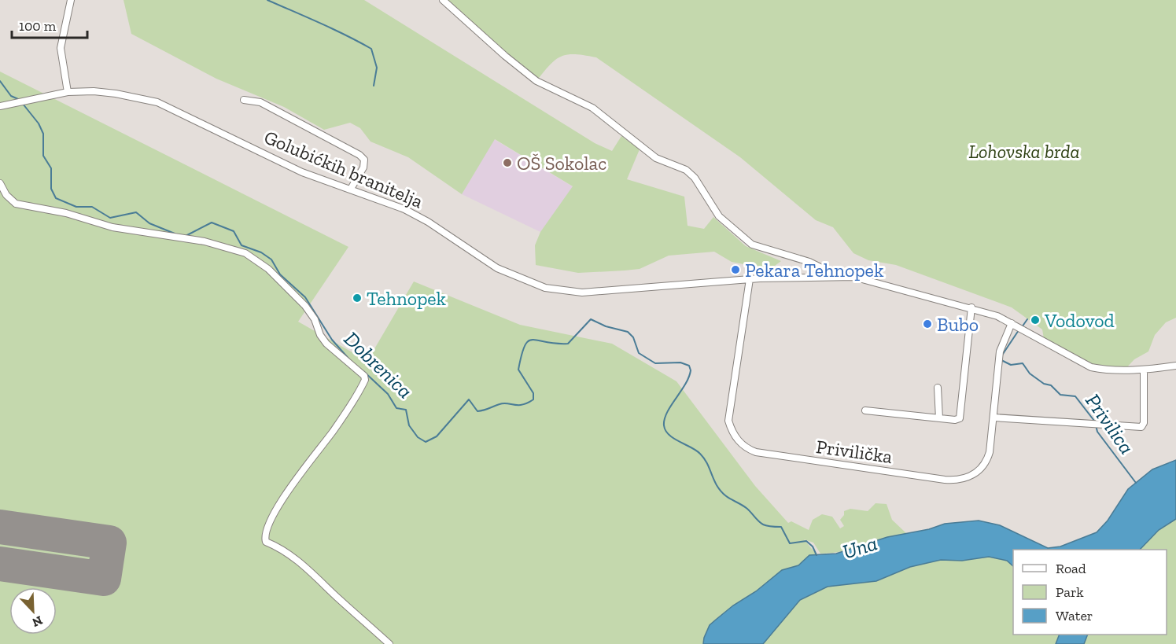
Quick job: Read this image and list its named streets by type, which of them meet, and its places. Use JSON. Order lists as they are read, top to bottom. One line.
{"streets":{"street":["Golubićkih branitelja","Privilička"]},"crossings":[["Golubićkih branitelja","Privilička"]],"water":["Dobrenica","Privilica","Una"],"parks":["Lohovska brda"],"places":["OŠ Sokolac","Pekara Tehnopek","Tehnopek","Vodovod","Bubo"],"legend":["Road","Park","Water"],"scale_bar":"100 m","north":"bottom right"}
